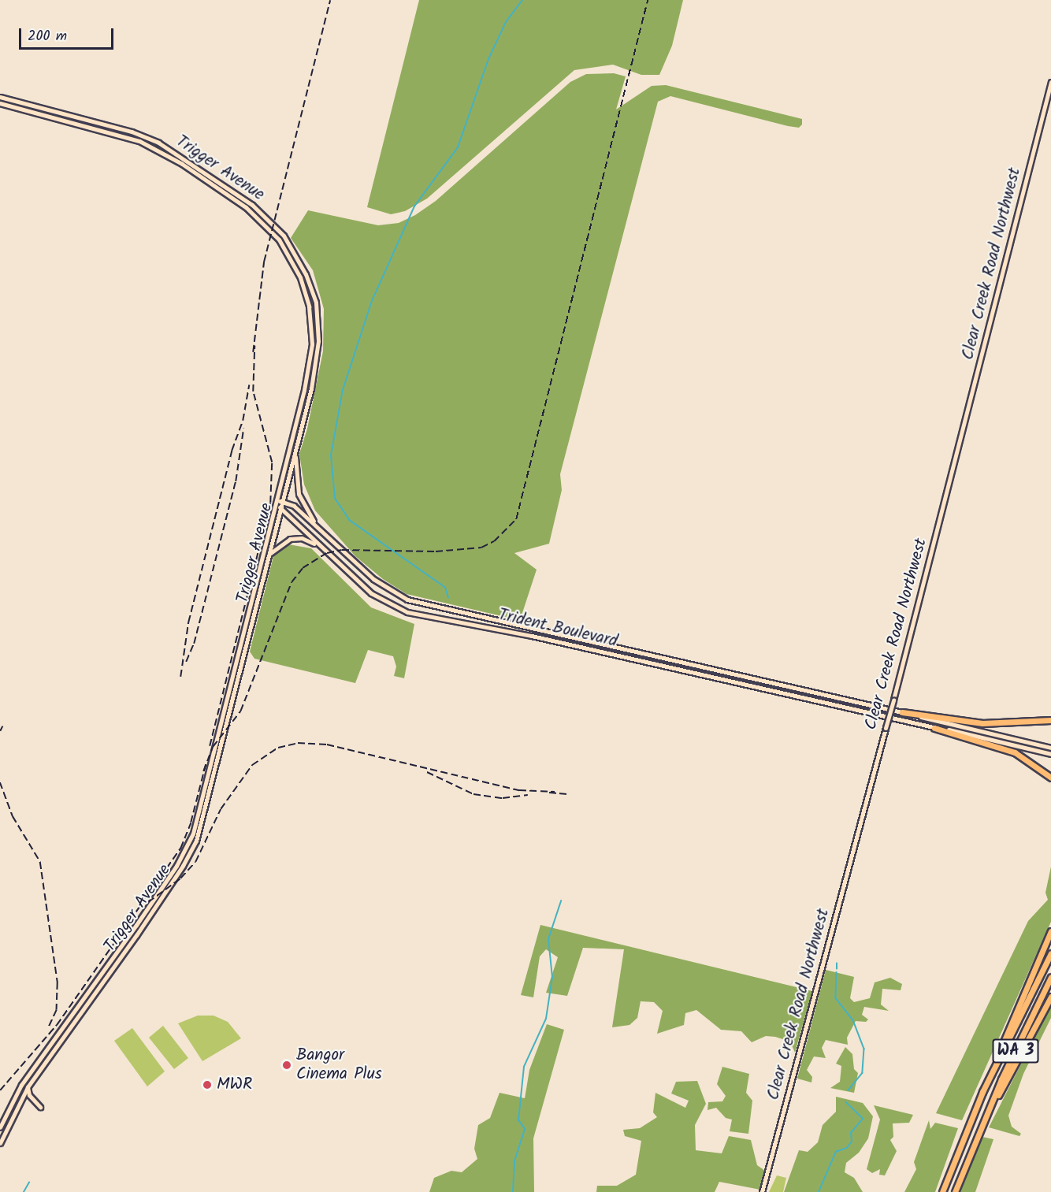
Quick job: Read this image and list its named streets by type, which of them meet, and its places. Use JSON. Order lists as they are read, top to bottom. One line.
{"streets":{"highway":["WA 3"],"main road":["Trigger Avenue","Clear Creek Road Northwest","Trident Boulevard"]},"crossings":[["Trigger Avenue","Trident Boulevard"]],"places":["Bangor Cinema Plus","MWR"],"scale_bar":"200 m"}
